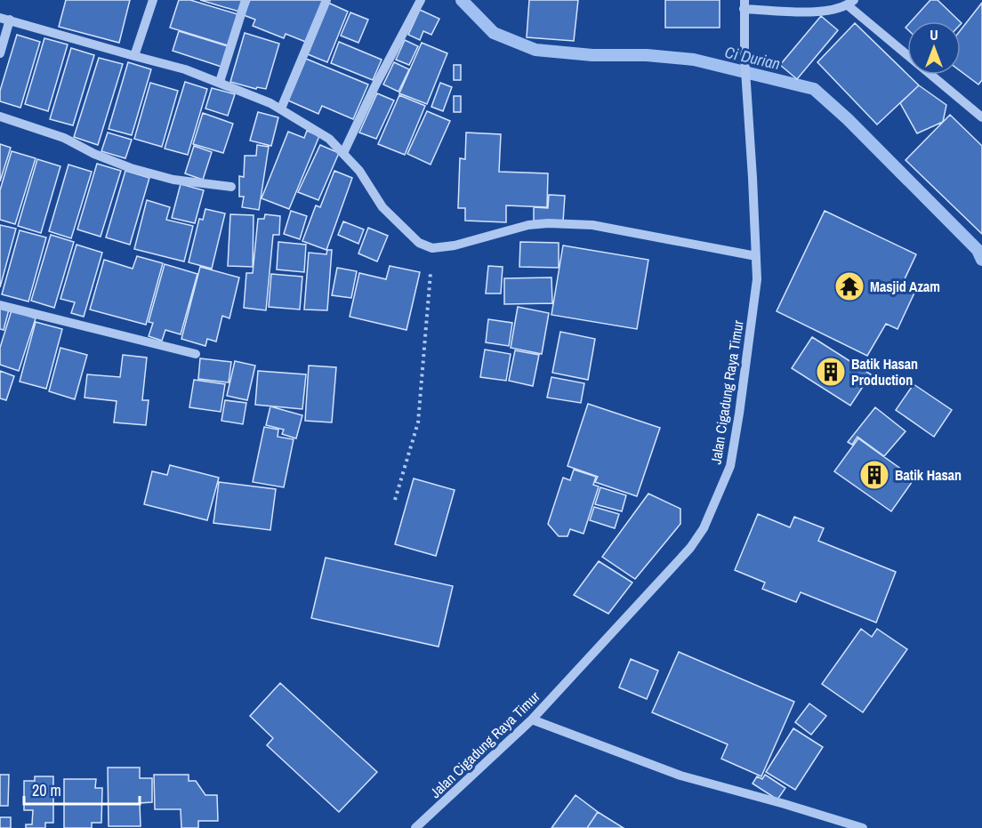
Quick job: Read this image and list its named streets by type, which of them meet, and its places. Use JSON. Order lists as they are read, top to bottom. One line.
{"streets":{"street":["Jalan Cigadung Raya Timur"]},"water":["Ci Durian"],"places":{"temple":["Masjid Azam"],"building":["Batik Hasan Production","Batik Hasan"]},"scale_bar":"20 m","north":"top"}
